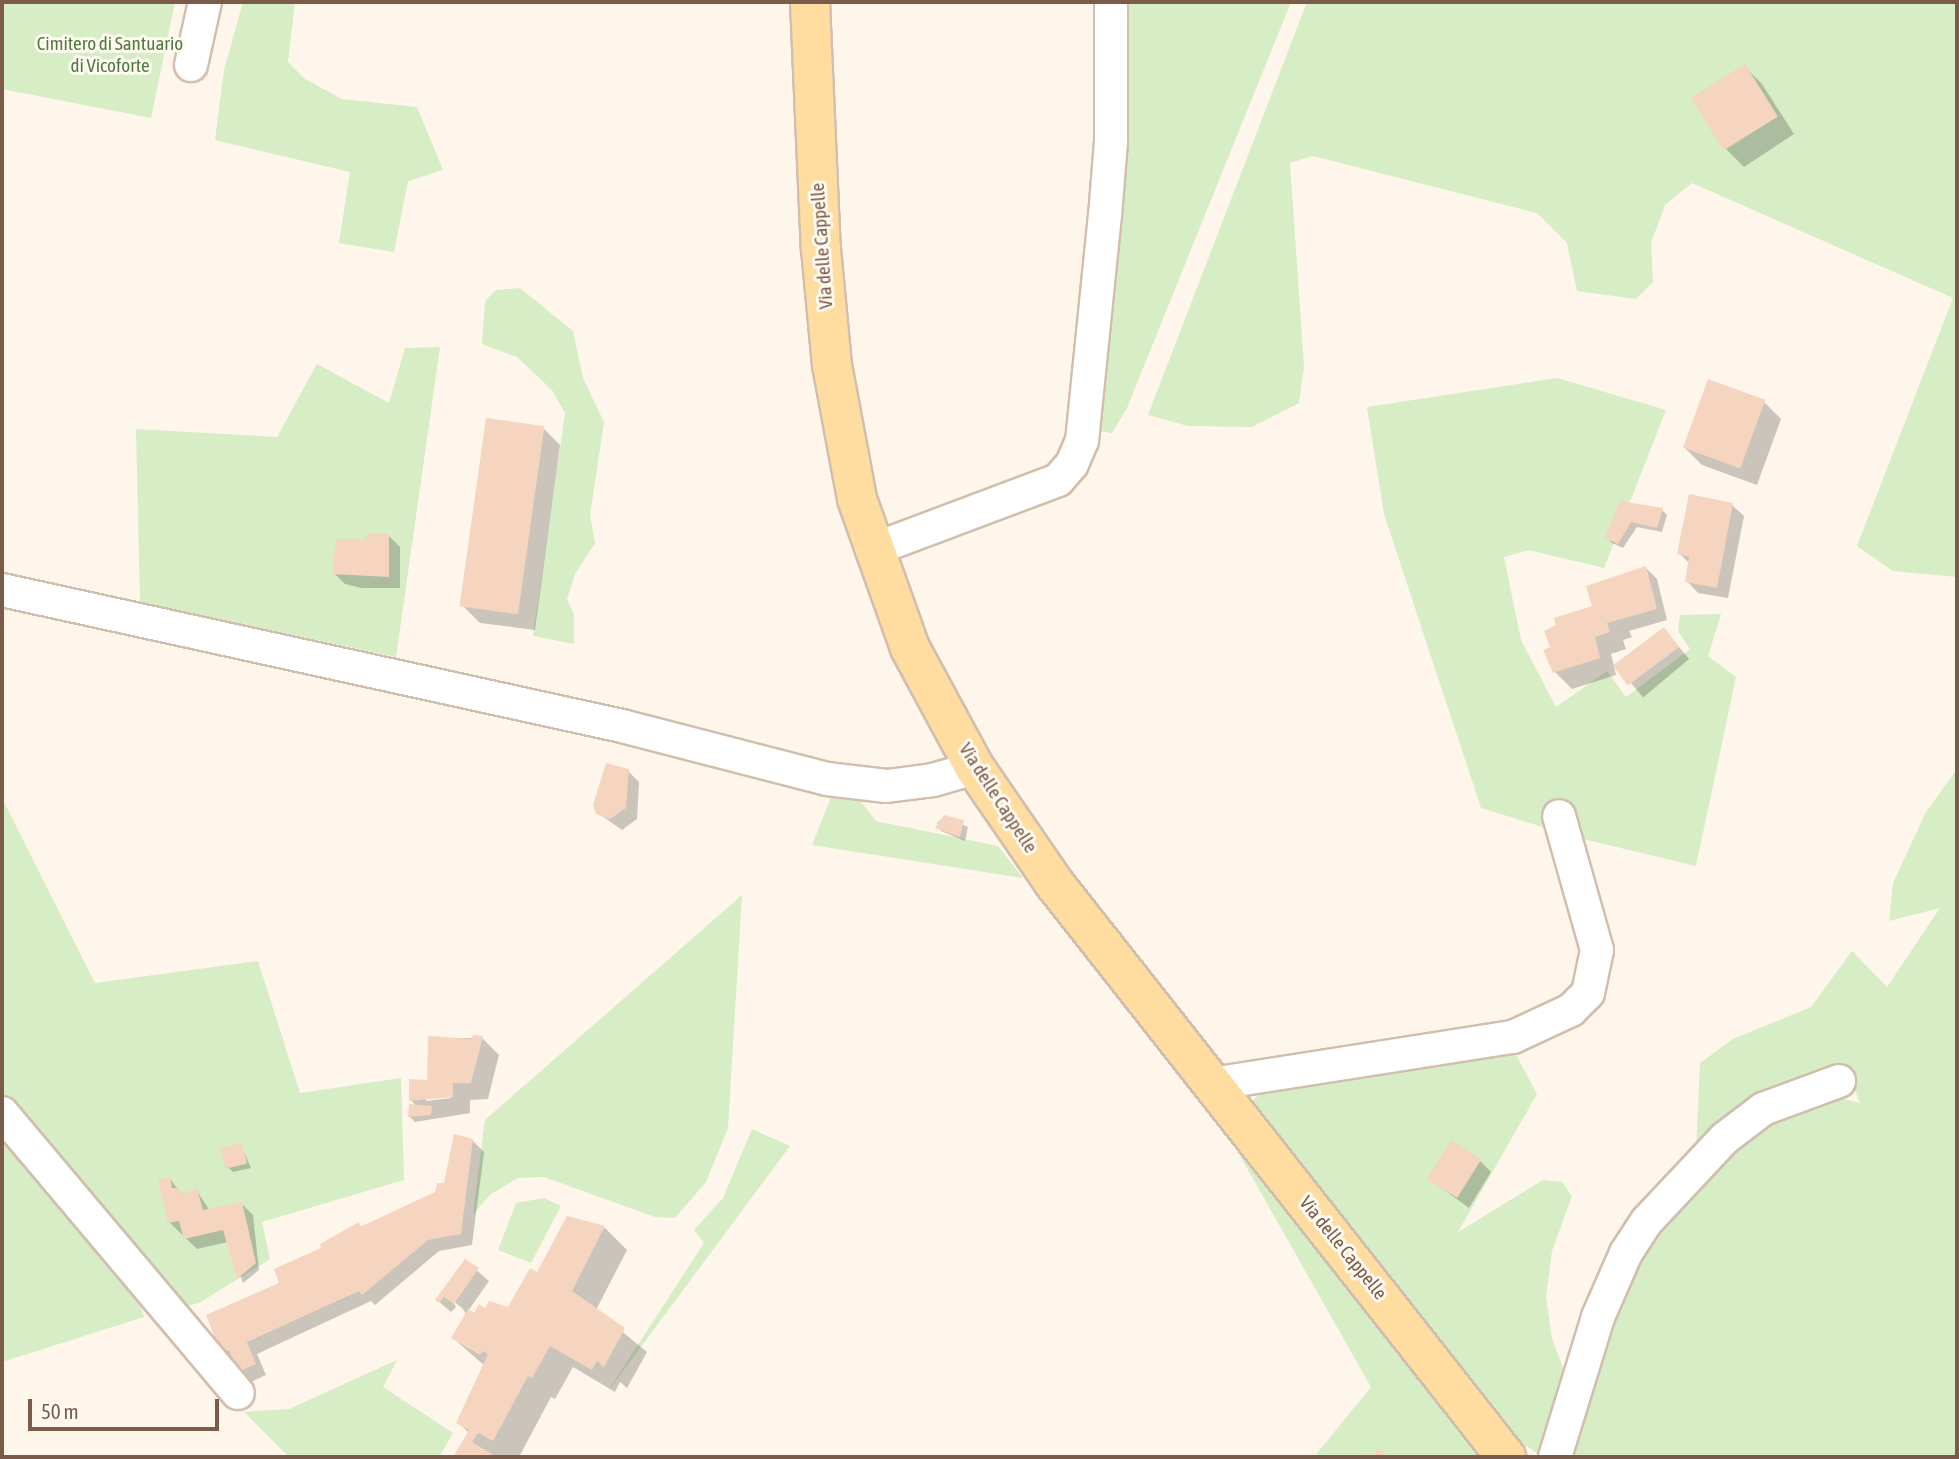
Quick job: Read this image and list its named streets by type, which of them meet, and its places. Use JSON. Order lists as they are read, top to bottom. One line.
{"streets":{"main road":["Via delle Cappelle"]},"parks":["Cimitero di Santuario di Vicoforte"],"scale_bar":"50 m"}
